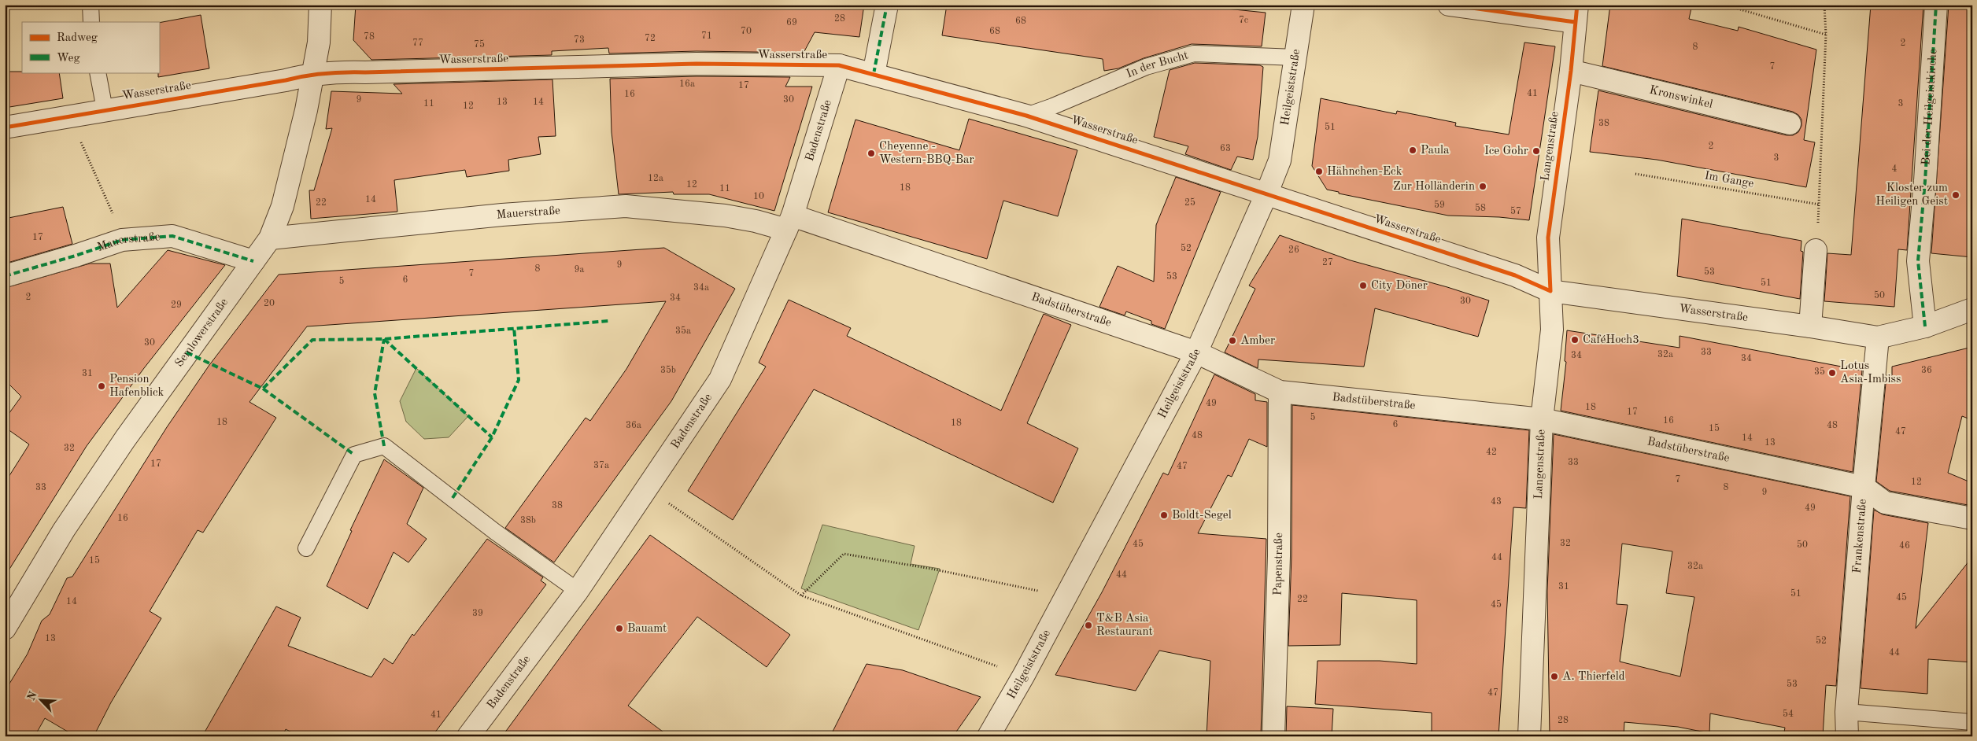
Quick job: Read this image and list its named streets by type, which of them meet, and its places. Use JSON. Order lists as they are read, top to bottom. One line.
{"streets":{"street":["Wasserstraße","Heilgeiststraße","Kronswinkel","Bei der Heilgeistkirche","Badenstraße","Langenstraße","Mauerstraße","Badstüberstraße","Semlowerstraße","Frankenstraße","Papenstraße"],"lane":["In der Bucht"],"path":["Im Gange"]},"crossings":[["Wasserstraße","In der Bucht"],["Wasserstraße","Heilgeiststraße"],["Wasserstraße","Bei der Heilgeistkirche"],["Wasserstraße","Badenstraße"],["Wasserstraße","Langenstraße"],["Wasserstraße","Semlowerstraße"],["Wasserstraße","Frankenstraße"],["In der Bucht","Heilgeiststraße"],["Heilgeiststraße","Badstüberstraße"],["Kronswinkel","Langenstraße"],["Badenstraße","Mauerstraße"],["Badenstraße","Badstüberstraße"],["Langenstraße","Badstüberstraße"],["Mauerstraße","Badstüberstraße"],["Mauerstraße","Semlowerstraße"],["Badstüberstraße","Frankenstraße"],["Badstüberstraße","Papenstraße"]],"places":["Paula","Ice Gohr","Cheyenne - Western-BBQ-Bar","Hähnchen-Eck","Zur Holländerin","Kloster zum Heiligen Geist","City Döner","CaféHoch3","Amber","Lotus Asia-Imbiss","Pension Hafenblick","Boldt-Segel","T&B Asia Restaurant","Bauamt","A. Thierfeld"],"house_numbers":["28","7c","68","69","70","68","71","78","72","73","77","2","75","8","7","16a","17","41","16","9","30","13","14","11","3","12","38","51","2","63","3","4","12a","12","18","11","10","14","22","25","59","58","57","17","52","26","27","9","8","9a","53","7","53","6","5","51","34a","50","2","34","30","20","29","35a","30","33","32a","34","34","35b","36","35","31","49","18","17","5","16","18","18","6","36a","48","15","47","48","14","13","32","42","33","17","37a","47","7","12","33","8","9","43","38","49","16","38b","32","45","50","46","44","15","32a","44","31","51","45","22","14","45","39","13","52","44","53","47","54","41","28"],"legend":["Radweg","Weg"],"north":"top left"}
